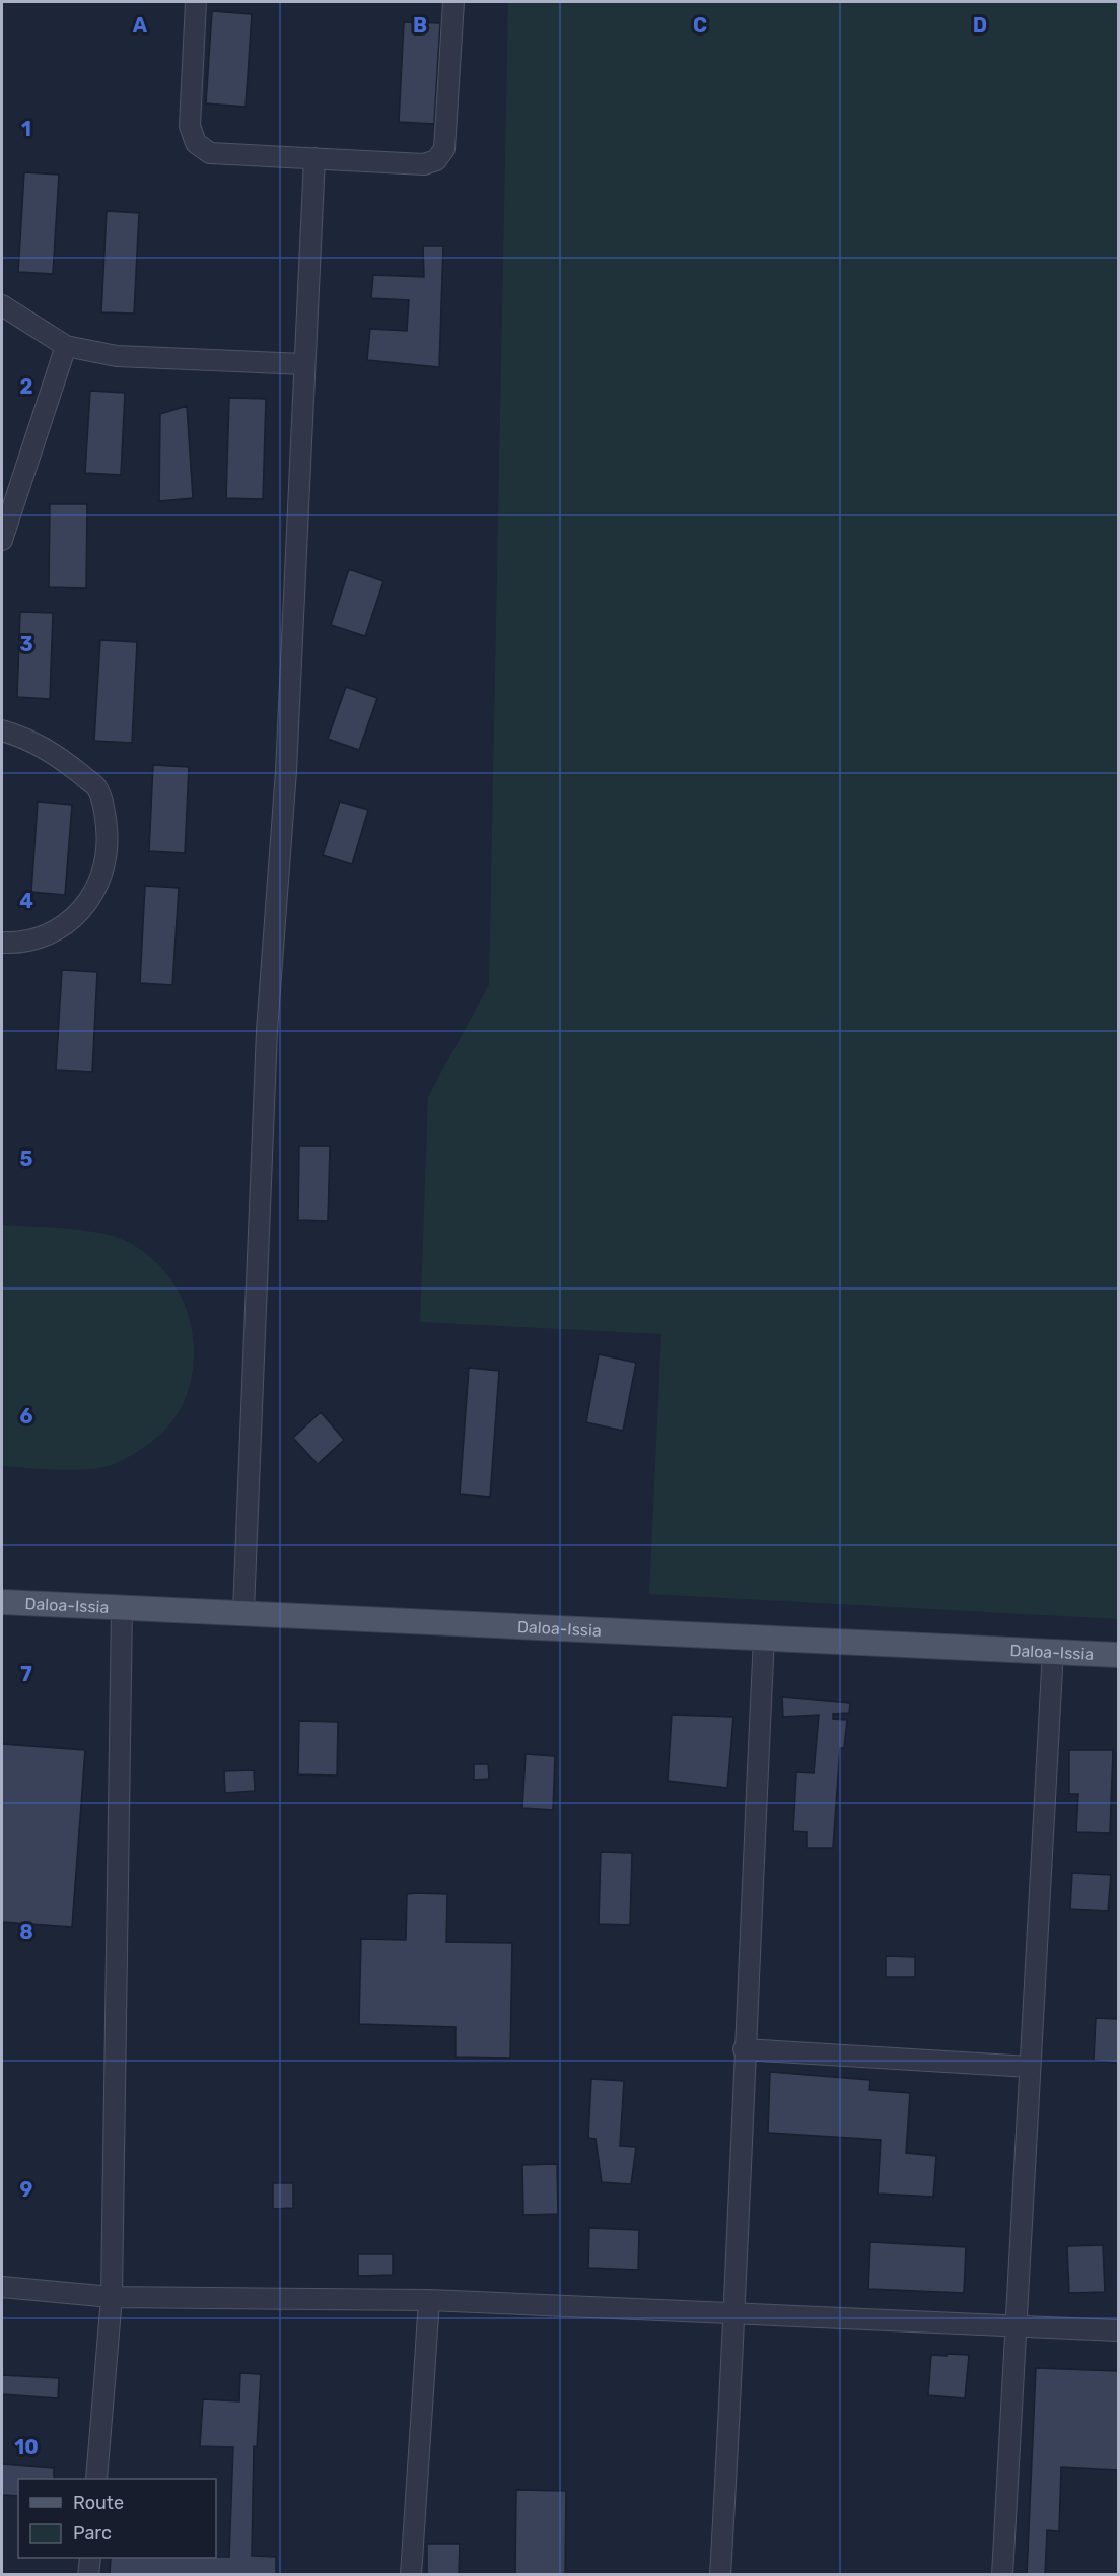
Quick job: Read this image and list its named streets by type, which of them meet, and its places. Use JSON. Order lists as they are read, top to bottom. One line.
{"streets":{"main road":["Daloa-Issia"]},"legend":["Route","Parc"],"grid":{"columns":["A","B","C","D"],"rows":["1","2","3","4","5","6","7","8","9","10"]}}
